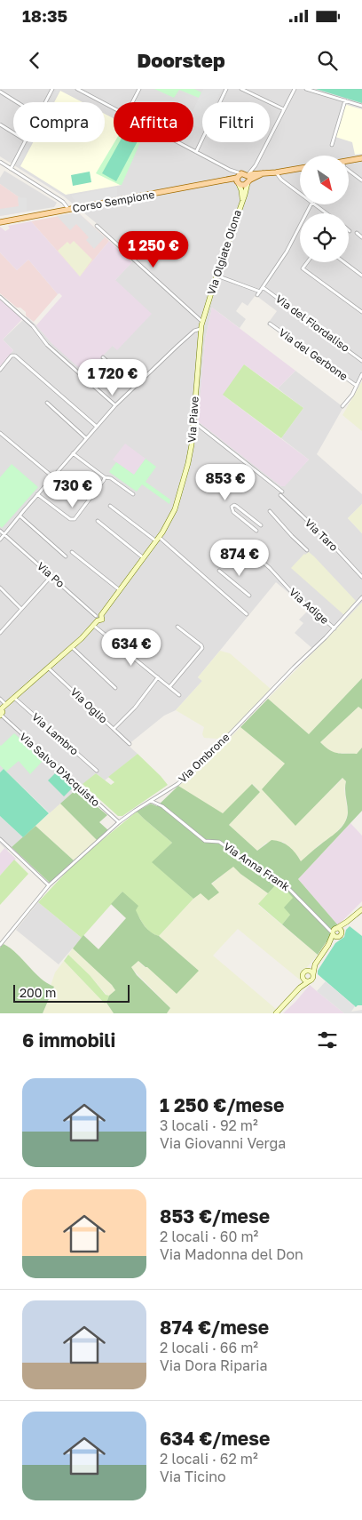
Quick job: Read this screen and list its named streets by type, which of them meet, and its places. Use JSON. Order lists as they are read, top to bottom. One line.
{"streets":{"main road":["Corso Sempione"],"street":["Via Olgiate Olona","Via del Fiordaliso","Via del Gerbone","Via Piave","Via Taro","Via Po","Via Adige","Via Oglio","Via Lambro","Via Ombrone","Via Salvo D'Acquisto","Via Anna Frank"]},"crossings":[["Corso Sempione","Via Olgiate Olona"],["Via Olgiate Olona","Via Piave"],["Via Piave","Via Taro"],["Via Piave","Via Po"],["Via Piave","Via Oglio"],["Via Piave","Via Lambro"],["Via Piave","Via Salvo D'Acquisto"],["Via Adige","Via Ombrone"],["Via Ombrone","Via Salvo D'Acquisto"],["Via Ombrone","Via Anna Frank"]],"scale_bar":"200 m","north":"bottom right","page":{"status":"18:35","header":"Doorstep","chip":["Compra","Affitta","Filtri"],"price":["1 250 €","1 720 €","853 €","730 €","874 €","634 €"],"scale":"200 m","heading":"6 immobili","list":[{"name":"1 250 €/mese","note":"3 locali · 92 m² · Via Giovanni Verga"},{"name":"853 €/mese","note":"2 locali · 60 m² · Via Madonna del Don"},{"name":"874 €/mese","note":"2 locali · 66 m² · Via Dora Riparia"},{"name":"634 €/mese","note":"2 locali · 62 m² · Via Ticino"}]}}
